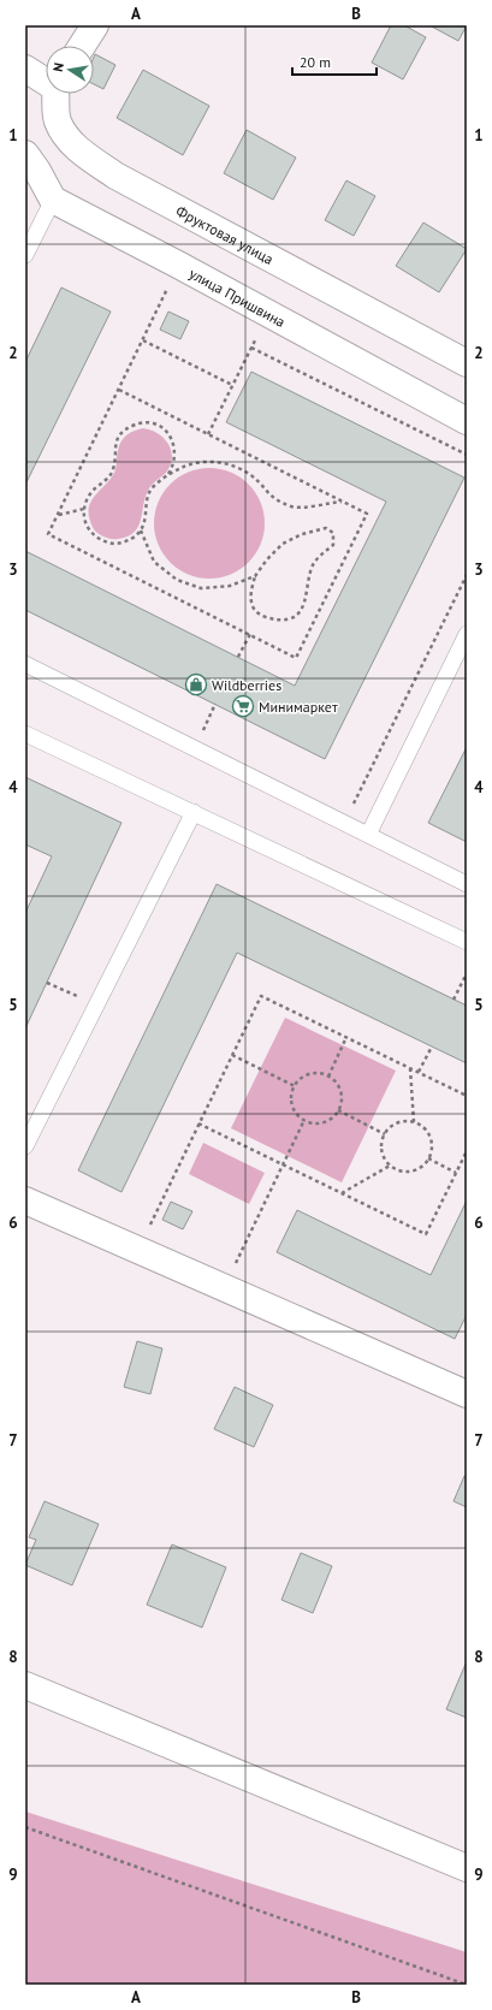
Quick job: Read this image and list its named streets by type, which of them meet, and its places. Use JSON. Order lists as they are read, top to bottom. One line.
{"streets":{"street":["Фруктовая улица","улица Пришвина"]},"places":{"shop":["Wildberries"],"supermarket":["Минимаркет"]},"scale_bar":"20 m","north":"left","grid":{"columns":["A","B"],"rows":["1","2","3","4","5","6","7","8","9"]}}
